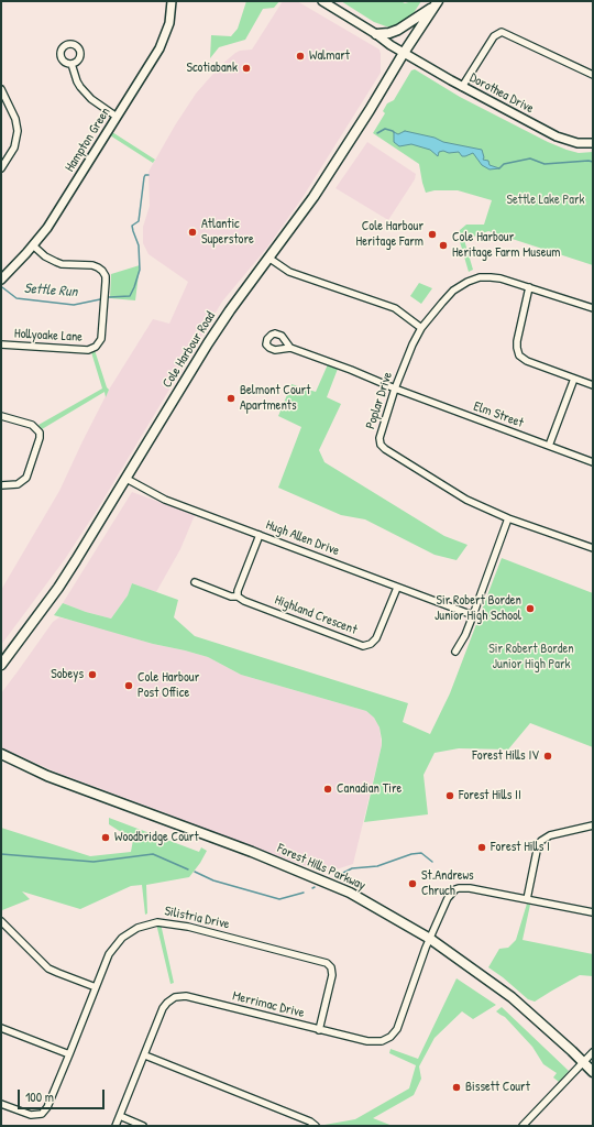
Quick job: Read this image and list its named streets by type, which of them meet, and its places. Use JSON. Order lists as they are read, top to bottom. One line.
{"streets":{"main road":["Cole Harbour Road","Forest Hills Parkway"],"street":["Dorothea Drive","Hampton Green","Hollyoake Lane","Poplar Drive","Elm Street","Hugh Allen Drive","Highland Crescent","Silistria Drive","Merrimac Drive"]},"crossings":[["Dorothea Drive","Cole Harbour Road"],["Hampton Green","Hollyoake Lane"],["Cole Harbour Road","Hugh Allen Drive"],["Poplar Drive","Elm Street"],["Hugh Allen Drive","Highland Crescent"],["Forest Hills Parkway","Merrimac Drive"],["Silistria Drive","Merrimac Drive"]],"water":["Settle Run"],"parks":["Settle Lake Park","Sir Robert Borden Junior High Park"],"places":["Walmart","Scotiabank","Atlantic Superstore","Cole Harbour Heritage Farm","Cole Harbour Heritage Farm Museum","Belmont Court Apartments","Sir Robert Borden Junior High School","Sobeys","Cole Harbour Post Office","Forest Hills IV","Canadian Tire","Forest Hills II","Woodbridge Court","Forest Hills I","St.Andrews Chruch","Bissett Court"],"scale_bar":"100 m"}
